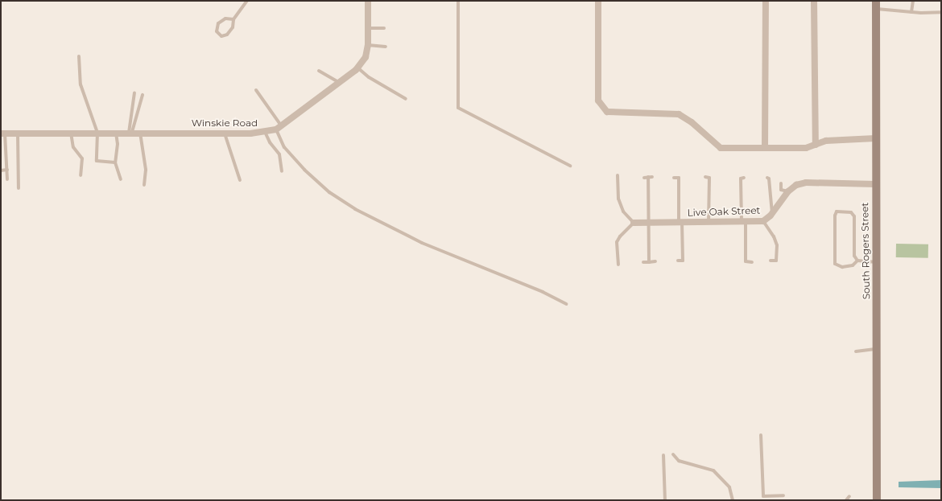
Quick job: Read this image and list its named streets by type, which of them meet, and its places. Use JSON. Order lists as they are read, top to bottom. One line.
{"streets":{"street":["Winskie Road","Live Oak Street","South Rogers Street"]},"crossings":[["Live Oak Street","South Rogers Street"]]}
